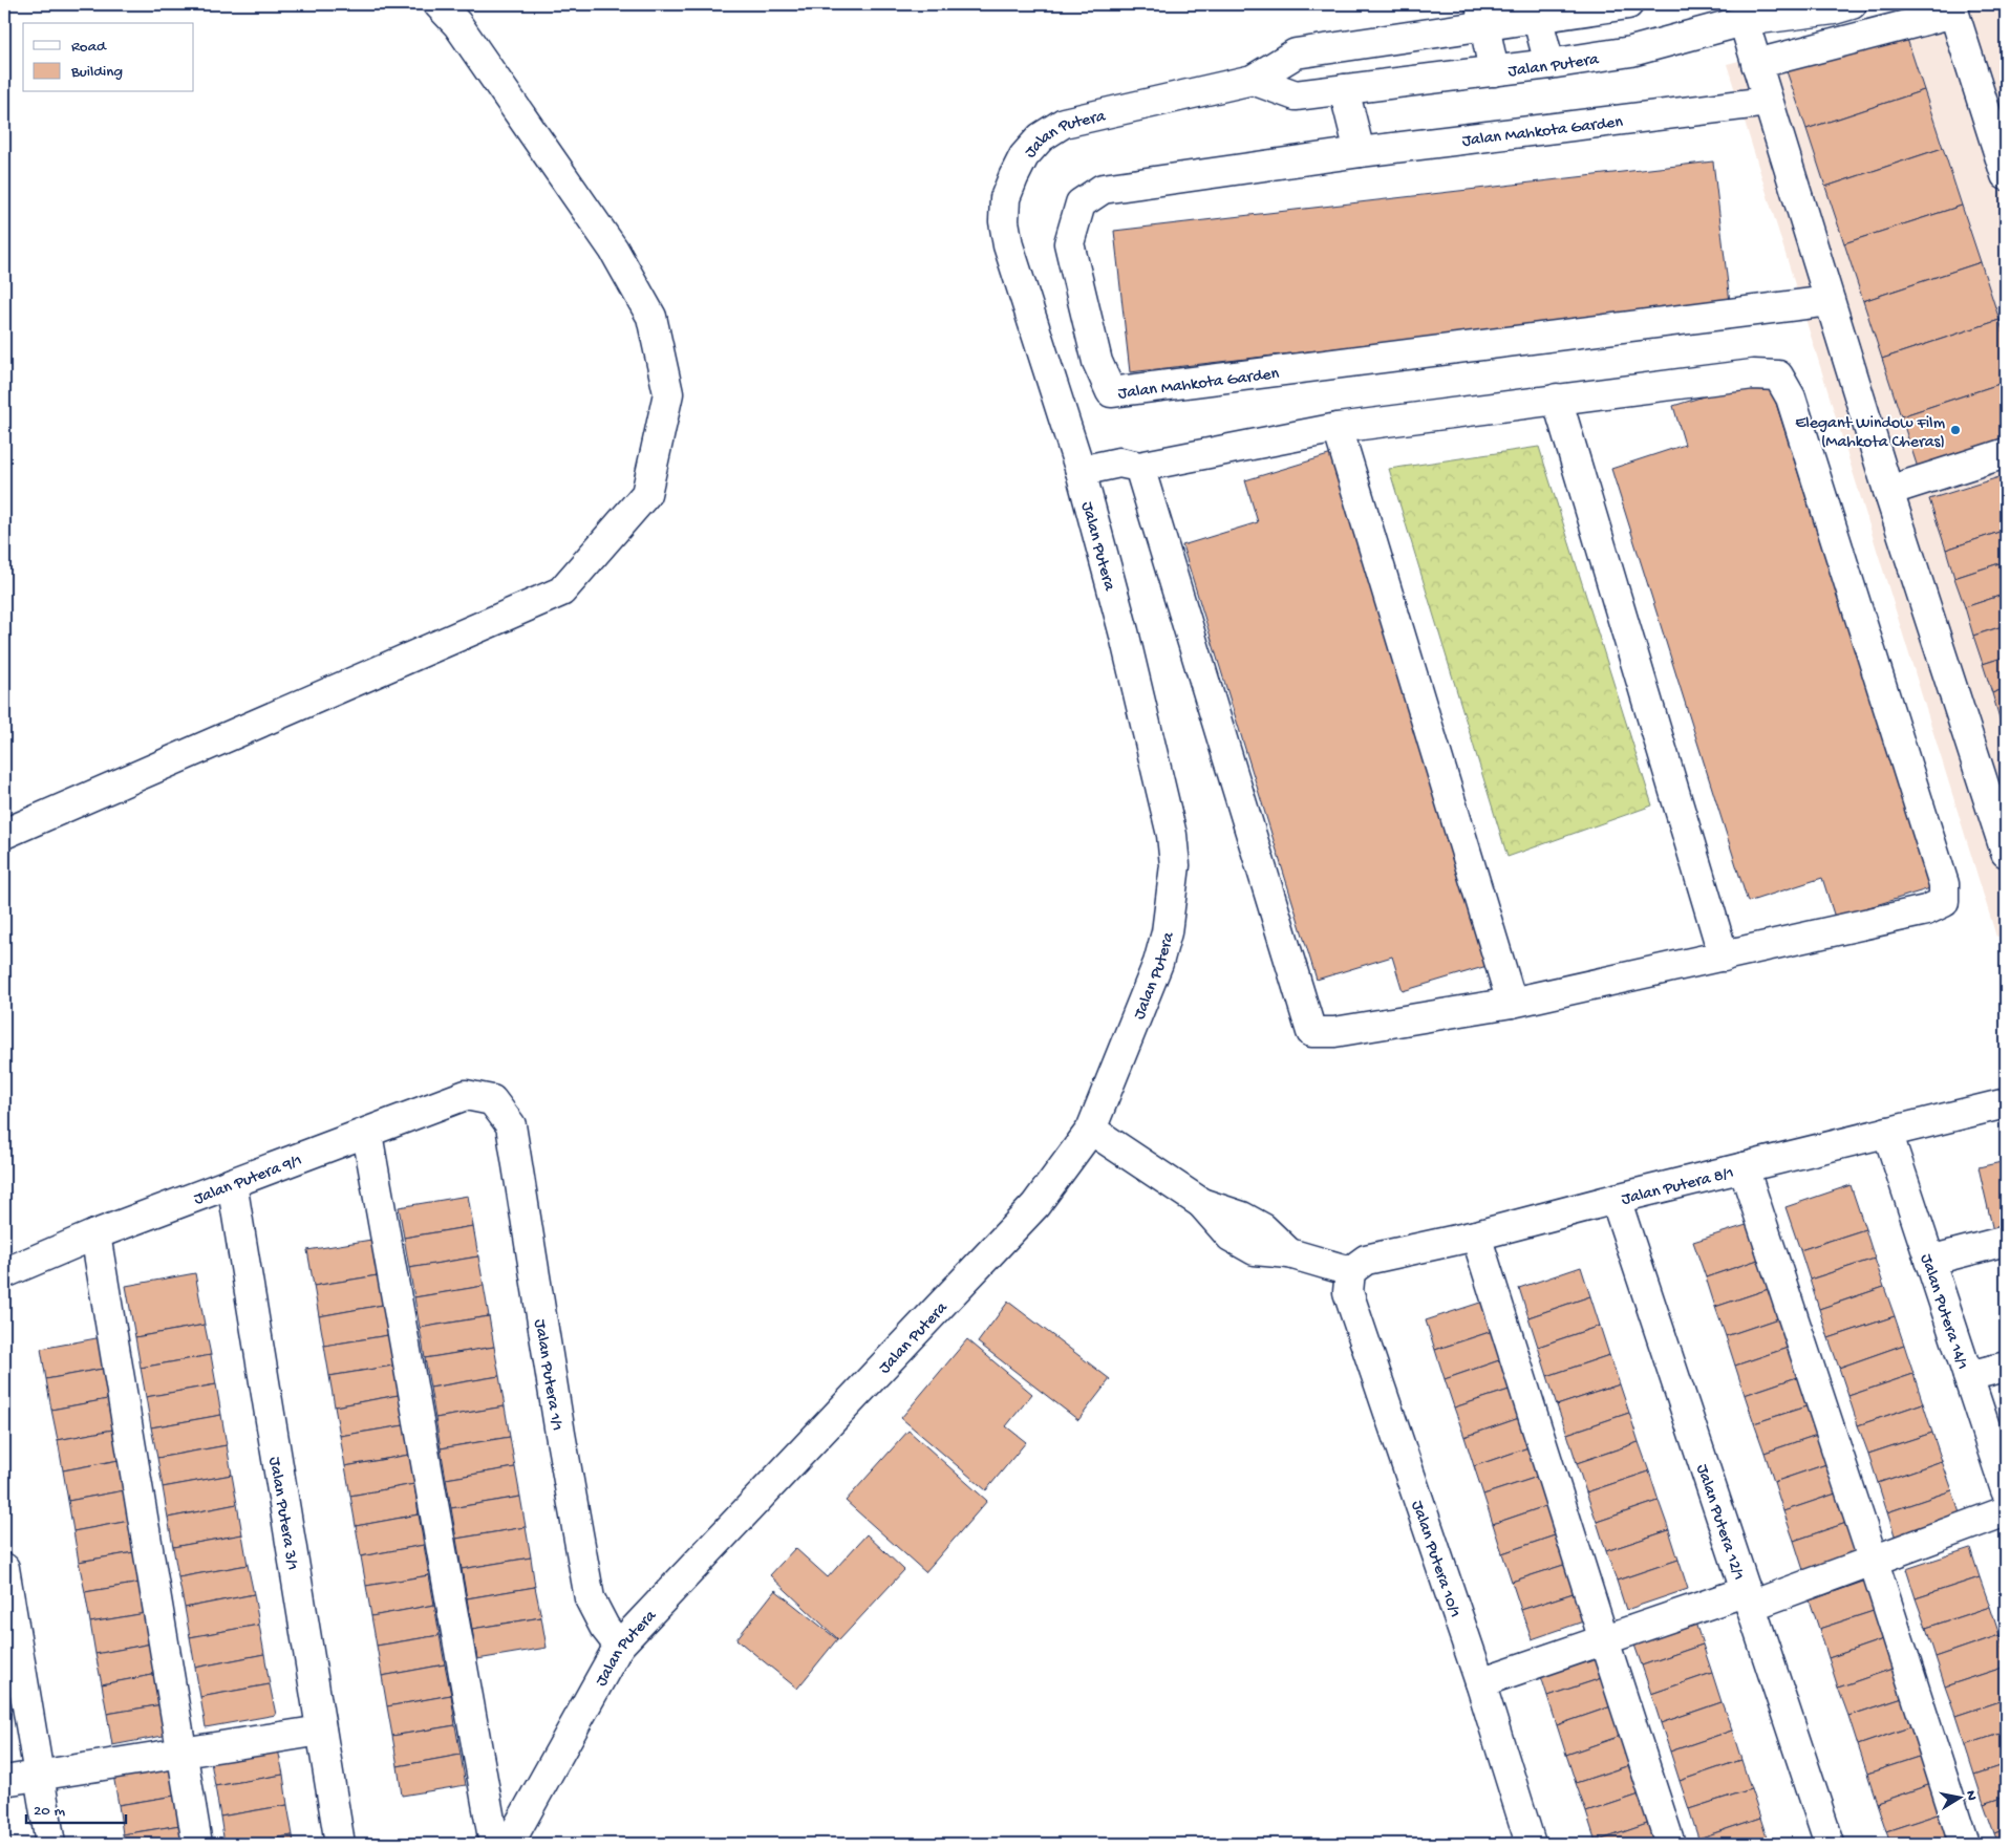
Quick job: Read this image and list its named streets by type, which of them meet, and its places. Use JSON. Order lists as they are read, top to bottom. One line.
{"streets":{"street":["Jalan Putera","Jalan Mahkota Garden","Jalan Putera 9/1","Jalan Putera 8/1","Jalan Putera 14/1","Jalan Putera 1/1","Jalan Putera 3/1","Jalan Putera 12/1","Jalan Putera 10/1"]},"crossings":[["Jalan Putera","Jalan Putera 1/1"],["Jalan Putera 9/1","Jalan Putera 1/1"],["Jalan Putera 9/1","Jalan Putera 3/1"],["Jalan Putera 8/1","Jalan Putera 14/1"],["Jalan Putera 8/1","Jalan Putera 12/1"],["Jalan Putera 8/1","Jalan Putera 10/1"]],"places":["Elegant Window Film (Mahkota Cheras)"],"legend":["Road","Building"],"scale_bar":"20 m","north":"right"}
